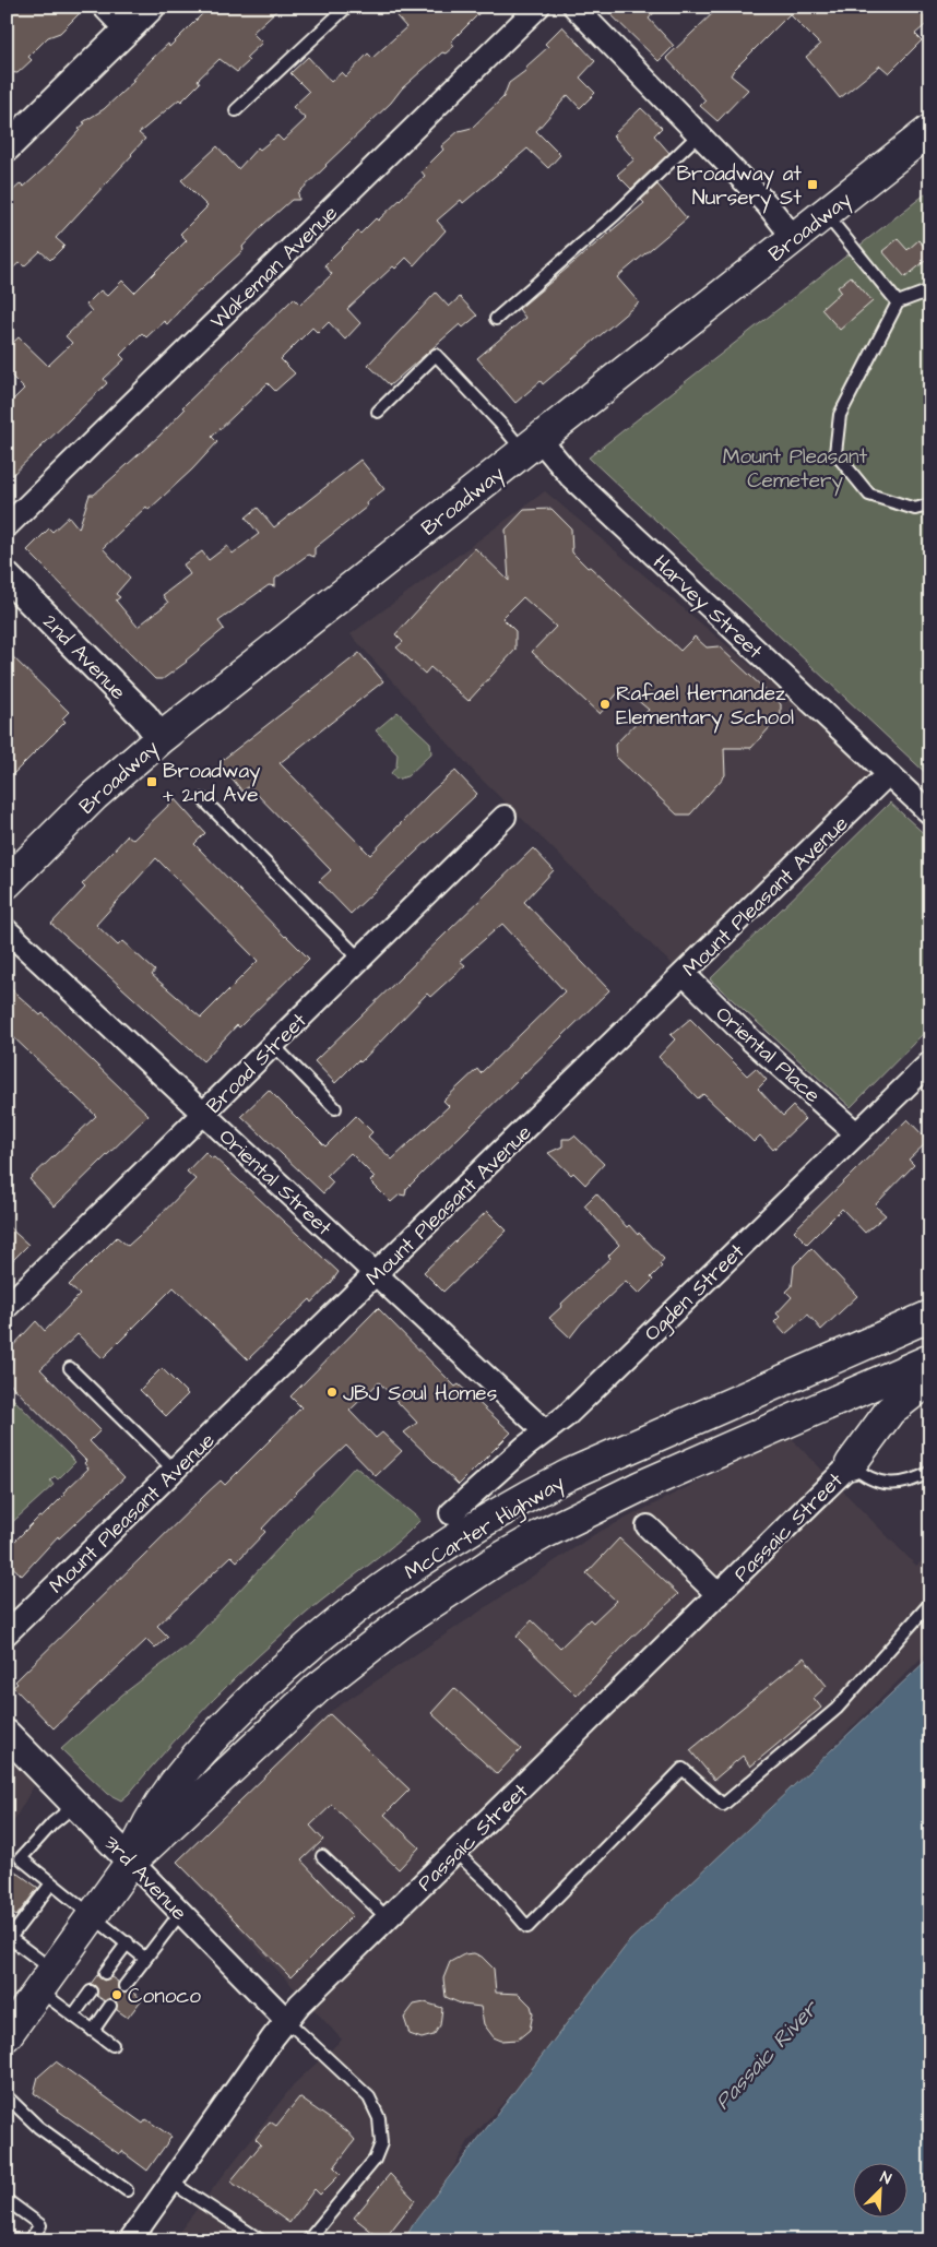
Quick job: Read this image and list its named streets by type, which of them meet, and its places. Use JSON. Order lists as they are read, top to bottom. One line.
{"streets":{"main road":["Broadway","McCarter Highway"],"street":["Wakeman Avenue","Harvey Street","2nd Avenue","Mount Pleasant Avenue","Oriental Place","Broad Street","Oriental Street","Ogden Street","Passaic Street","3rd Avenue"]},"crossings":[["Broadway","Harvey Street"],["Broadway","2nd Avenue"],["Harvey Street","Mount Pleasant Avenue"],["Mount Pleasant Avenue","Oriental Place"],["Mount Pleasant Avenue","Oriental Street"],["Oriental Place","Ogden Street"],["Broad Street","Oriental Street"],["Oriental Street","Ogden Street"],["McCarter Highway","3rd Avenue"],["Passaic Street","3rd Avenue"]],"water":["Passaic River"],"parks":["Mount Pleasant Cemetery"],"places":{"transit":["Broadway at Nursery St","Broadway + 2nd Ave"],"other":["Rafael Hernandez Elementary School","JBJ Soul Homes","Conoco"]},"north":"top right"}
